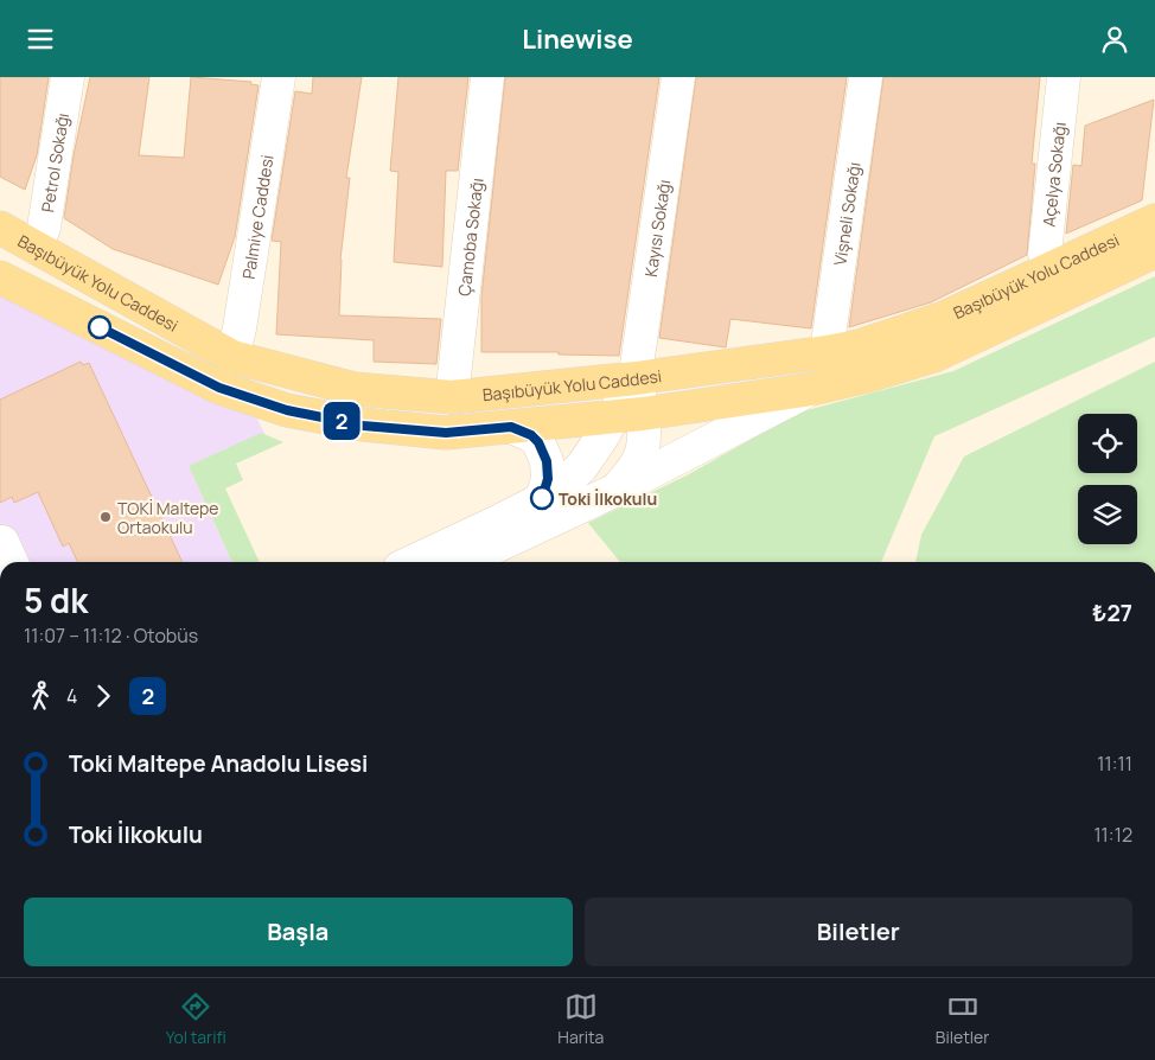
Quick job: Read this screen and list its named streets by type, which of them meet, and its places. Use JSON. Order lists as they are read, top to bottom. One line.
{"streets":{"main road":["Başıbüyük Yolu Caddesi"],"street":["Petrol Sokağı","Açelya Sokağı","Vişneli Sokağı","Palmiye Caddesi","Kayısı Sokağı","Çamoba Sokağı"]},"crossings":[["Petrol Sokağı","Başıbüyük Yolu Caddesi"],["Açelya Sokağı","Başıbüyük Yolu Caddesi"],["Vişneli Sokağı","Başıbüyük Yolu Caddesi"],["Palmiye Caddesi","Başıbüyük Yolu Caddesi"],["Kayısı Sokağı","Başıbüyük Yolu Caddesi"],["Çamoba Sokağı","Başıbüyük Yolu Caddesi"]],"places":["Toki İlkokulu","TOKİ Maltepe Ortaokulu"],"lines":["bus line 2"],"page":{"header":"Linewise","on_map":"2","heading":["5 dk","11:07 – 11:12 · Otobüs","₺27"],"legs":["4","2"],"list":[{"name":"Toki Maltepe Anadolu Lisesi","value":"11:11"},{"name":"Toki İlkokulu","value":"11:12"}],"buttons":["Başla","Biletler"],"tabs":["Yol tarifi","Harita","Biletler"]}}
